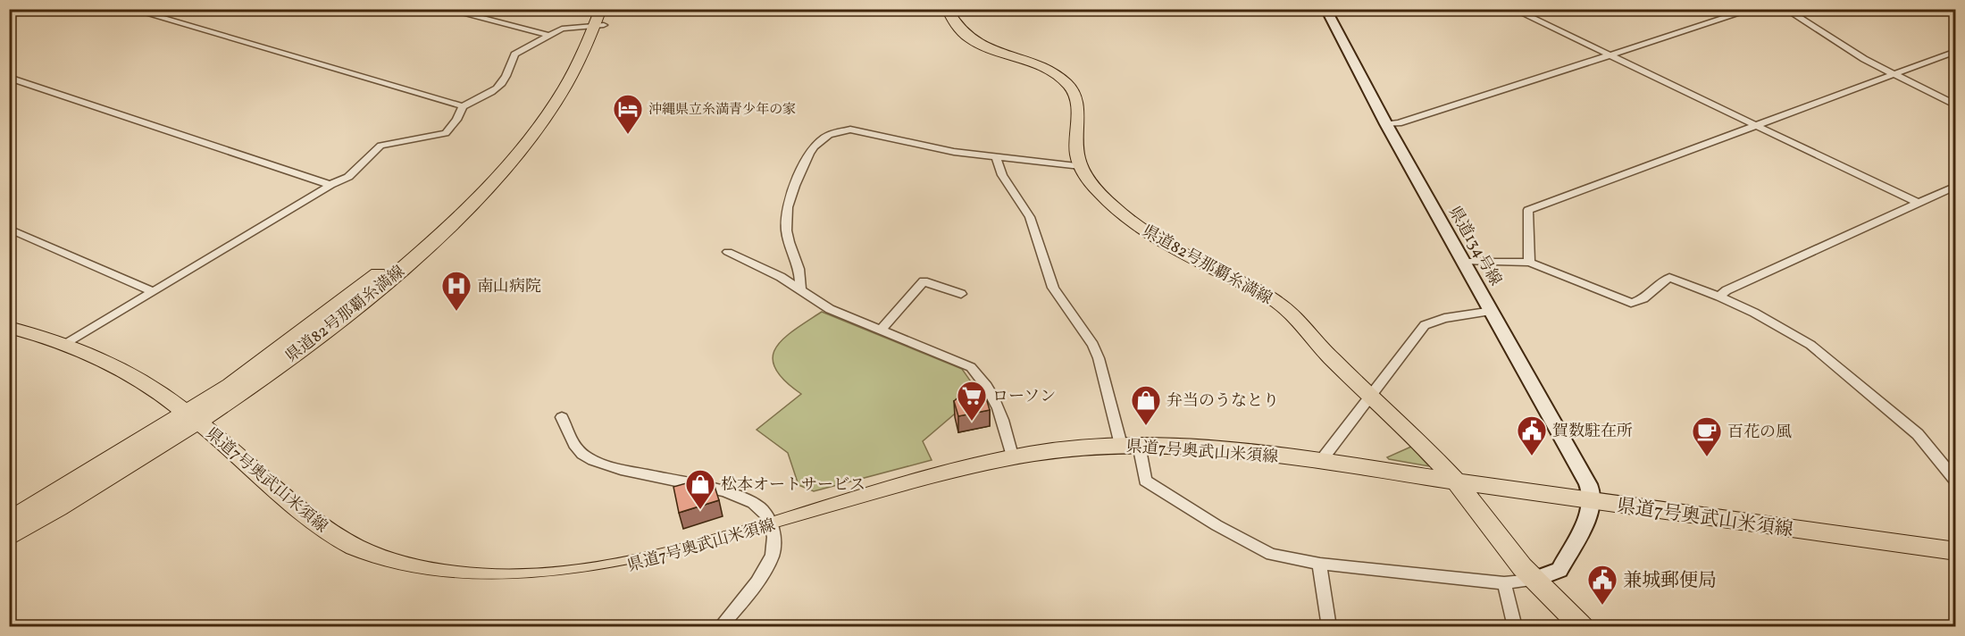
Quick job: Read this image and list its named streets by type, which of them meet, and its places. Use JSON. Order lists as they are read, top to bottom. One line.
{"streets":{"main road":["県道134号線","県道82号那覇糸満線","県道7号奥武山米須線"]},"crossings":[["県道134号線","県道7号奥武山米須線"],["県道82号那覇糸満線","県道7号奥武山米須線"]],"places":{"hotel":["沖縄県立糸満青少年の家"],"hospital":["南山病院"],"supermarket":["ローソン"],"shop":["弁当のうなとり","松本オートサービス"],"public building":["賀数駐在所","兼城郵便局"],"cafe":["百花の風"]}}
